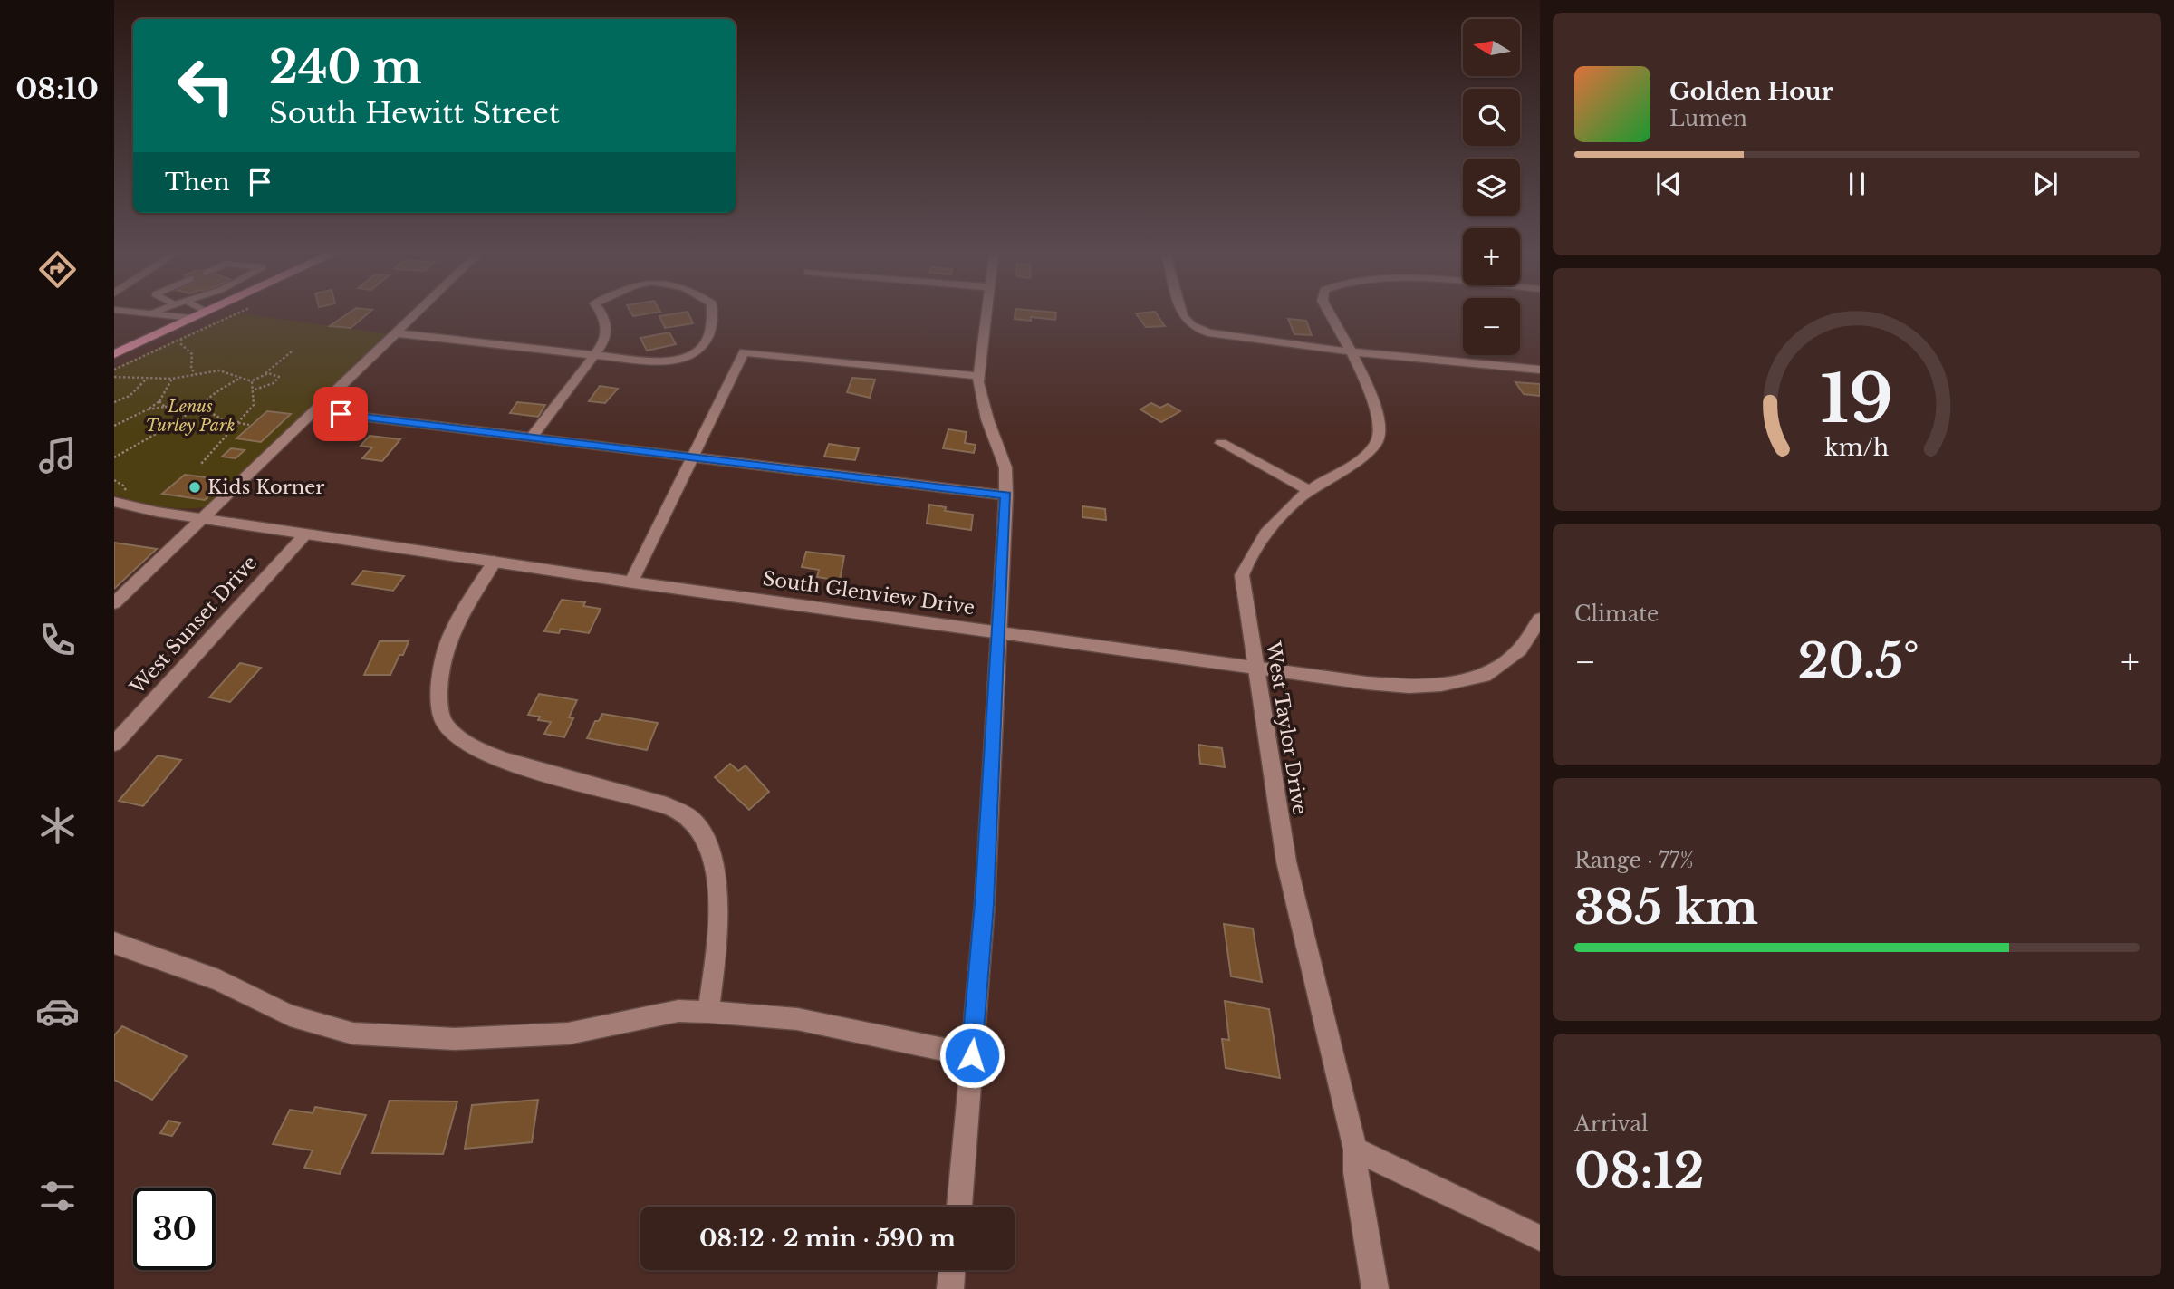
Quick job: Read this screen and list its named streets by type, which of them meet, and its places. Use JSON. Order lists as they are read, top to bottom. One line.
{"streets":{"street":["South Glenview Drive","West Sunset Drive","West Taylor Drive"]},"crossings":[["South Glenview Drive","West Sunset Drive"],["South Glenview Drive","West Taylor Drive"]],"parks":["Lenus Turley Park"],"places":["Kids Korner"],"north":"left","page":{"tabs":"08:10","map_buttons":["+","−"],"turn":["240 m","South Hewitt Street"],"song":["Golden Hour","Lumen"],"then":"Then","tile":["Climate",["Range · 77%","385 km"],["Arrival","08:12"]],"heat":["−","20.5°","+"],"limit":"30","trip":"08:12 · 2 min · 590 m","gauge":["19","km/h"]}}
